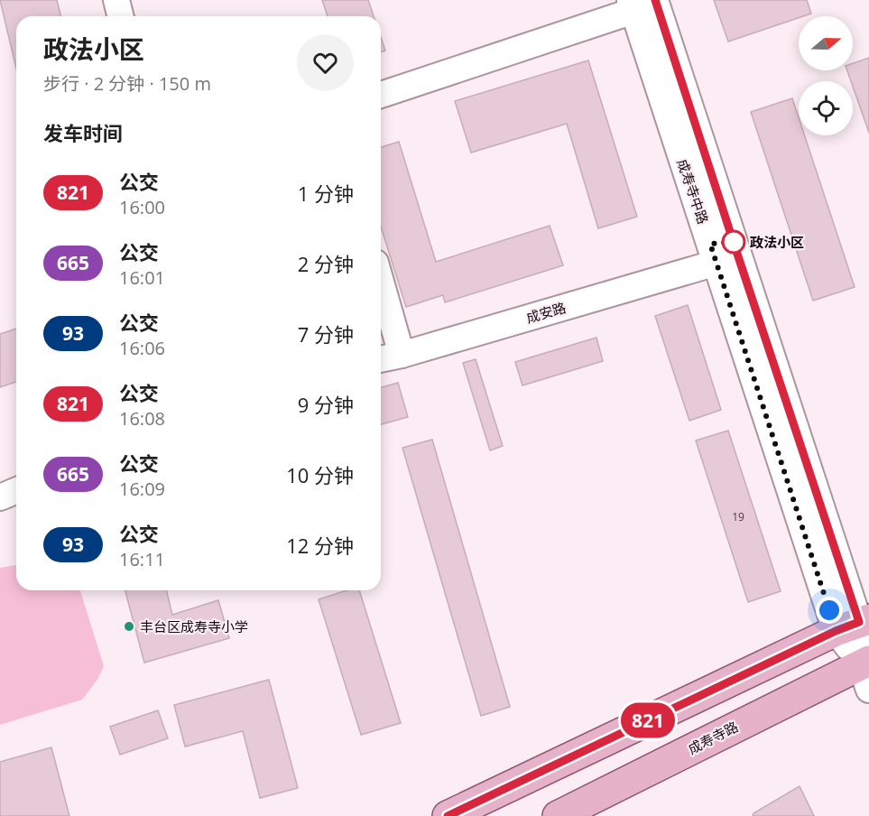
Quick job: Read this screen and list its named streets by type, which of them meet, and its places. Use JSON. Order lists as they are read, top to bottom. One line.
{"streets":{"main road":["成寿寺路"],"street":["成寿寺中路","成安路"]},"crossings":[["成寿寺中路","成安路"],["成寿寺中路","成寿寺路"]],"places":["政法小区","丰台区成寿寺小学"],"lines":["bus line 821"],"house_numbers":["19"],"north":"right","page":{"on_map":"821","heading":[["政法小区","步行 · 2 分钟 · 150 m"],"发车时间"],"list":[{"mark":"821","name":"公交","note":"16:00","value":"1 分钟"},{"mark":"665","name":"公交","note":"16:01","value":"2 分钟"},{"mark":"93","name":"公交","note":"16:06","value":"7 分钟"},{"mark":"821","name":"公交","note":"16:08","value":"9 分钟"},{"mark":"665","name":"公交","note":"16:09","value":"10 分钟"},{"mark":"93","name":"公交","note":"16:11","value":"12 分钟"}]}}
